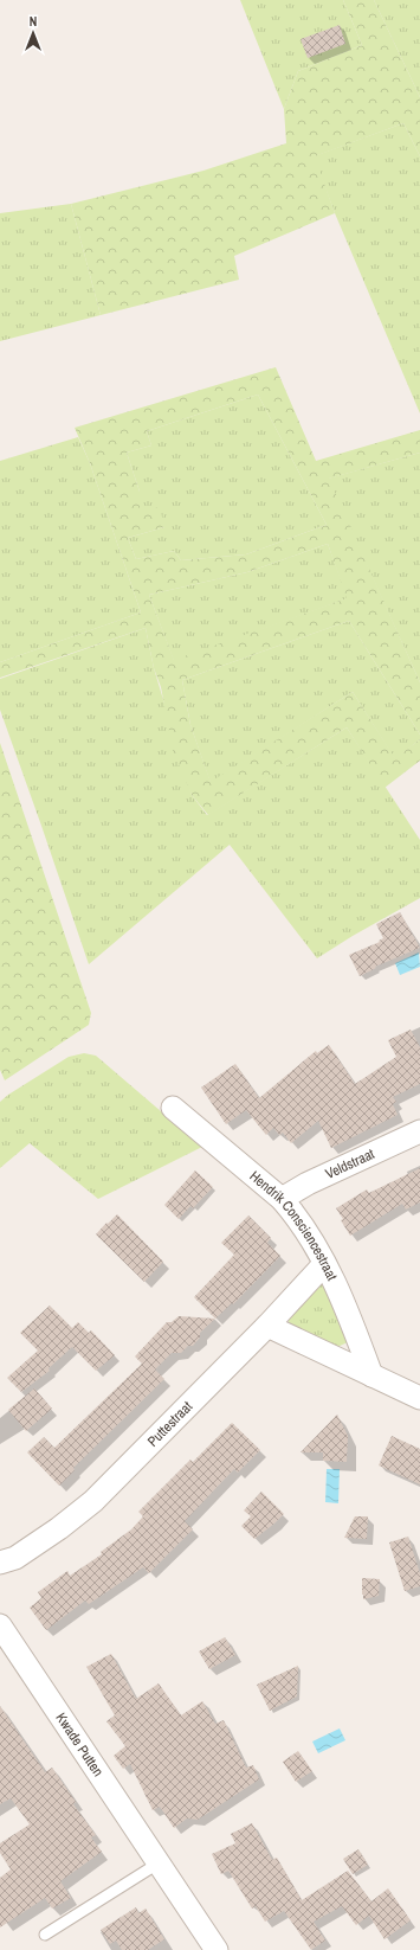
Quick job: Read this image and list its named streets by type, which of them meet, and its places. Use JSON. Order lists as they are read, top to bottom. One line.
{"streets":{"street":["Veldstraat","Hendrik Consciencestraat","Puttestraat","Kwade Putten"]},"crossings":[["Veldstraat","Hendrik Consciencestraat"],["Hendrik Consciencestraat","Puttestraat"]],"north":"top"}
